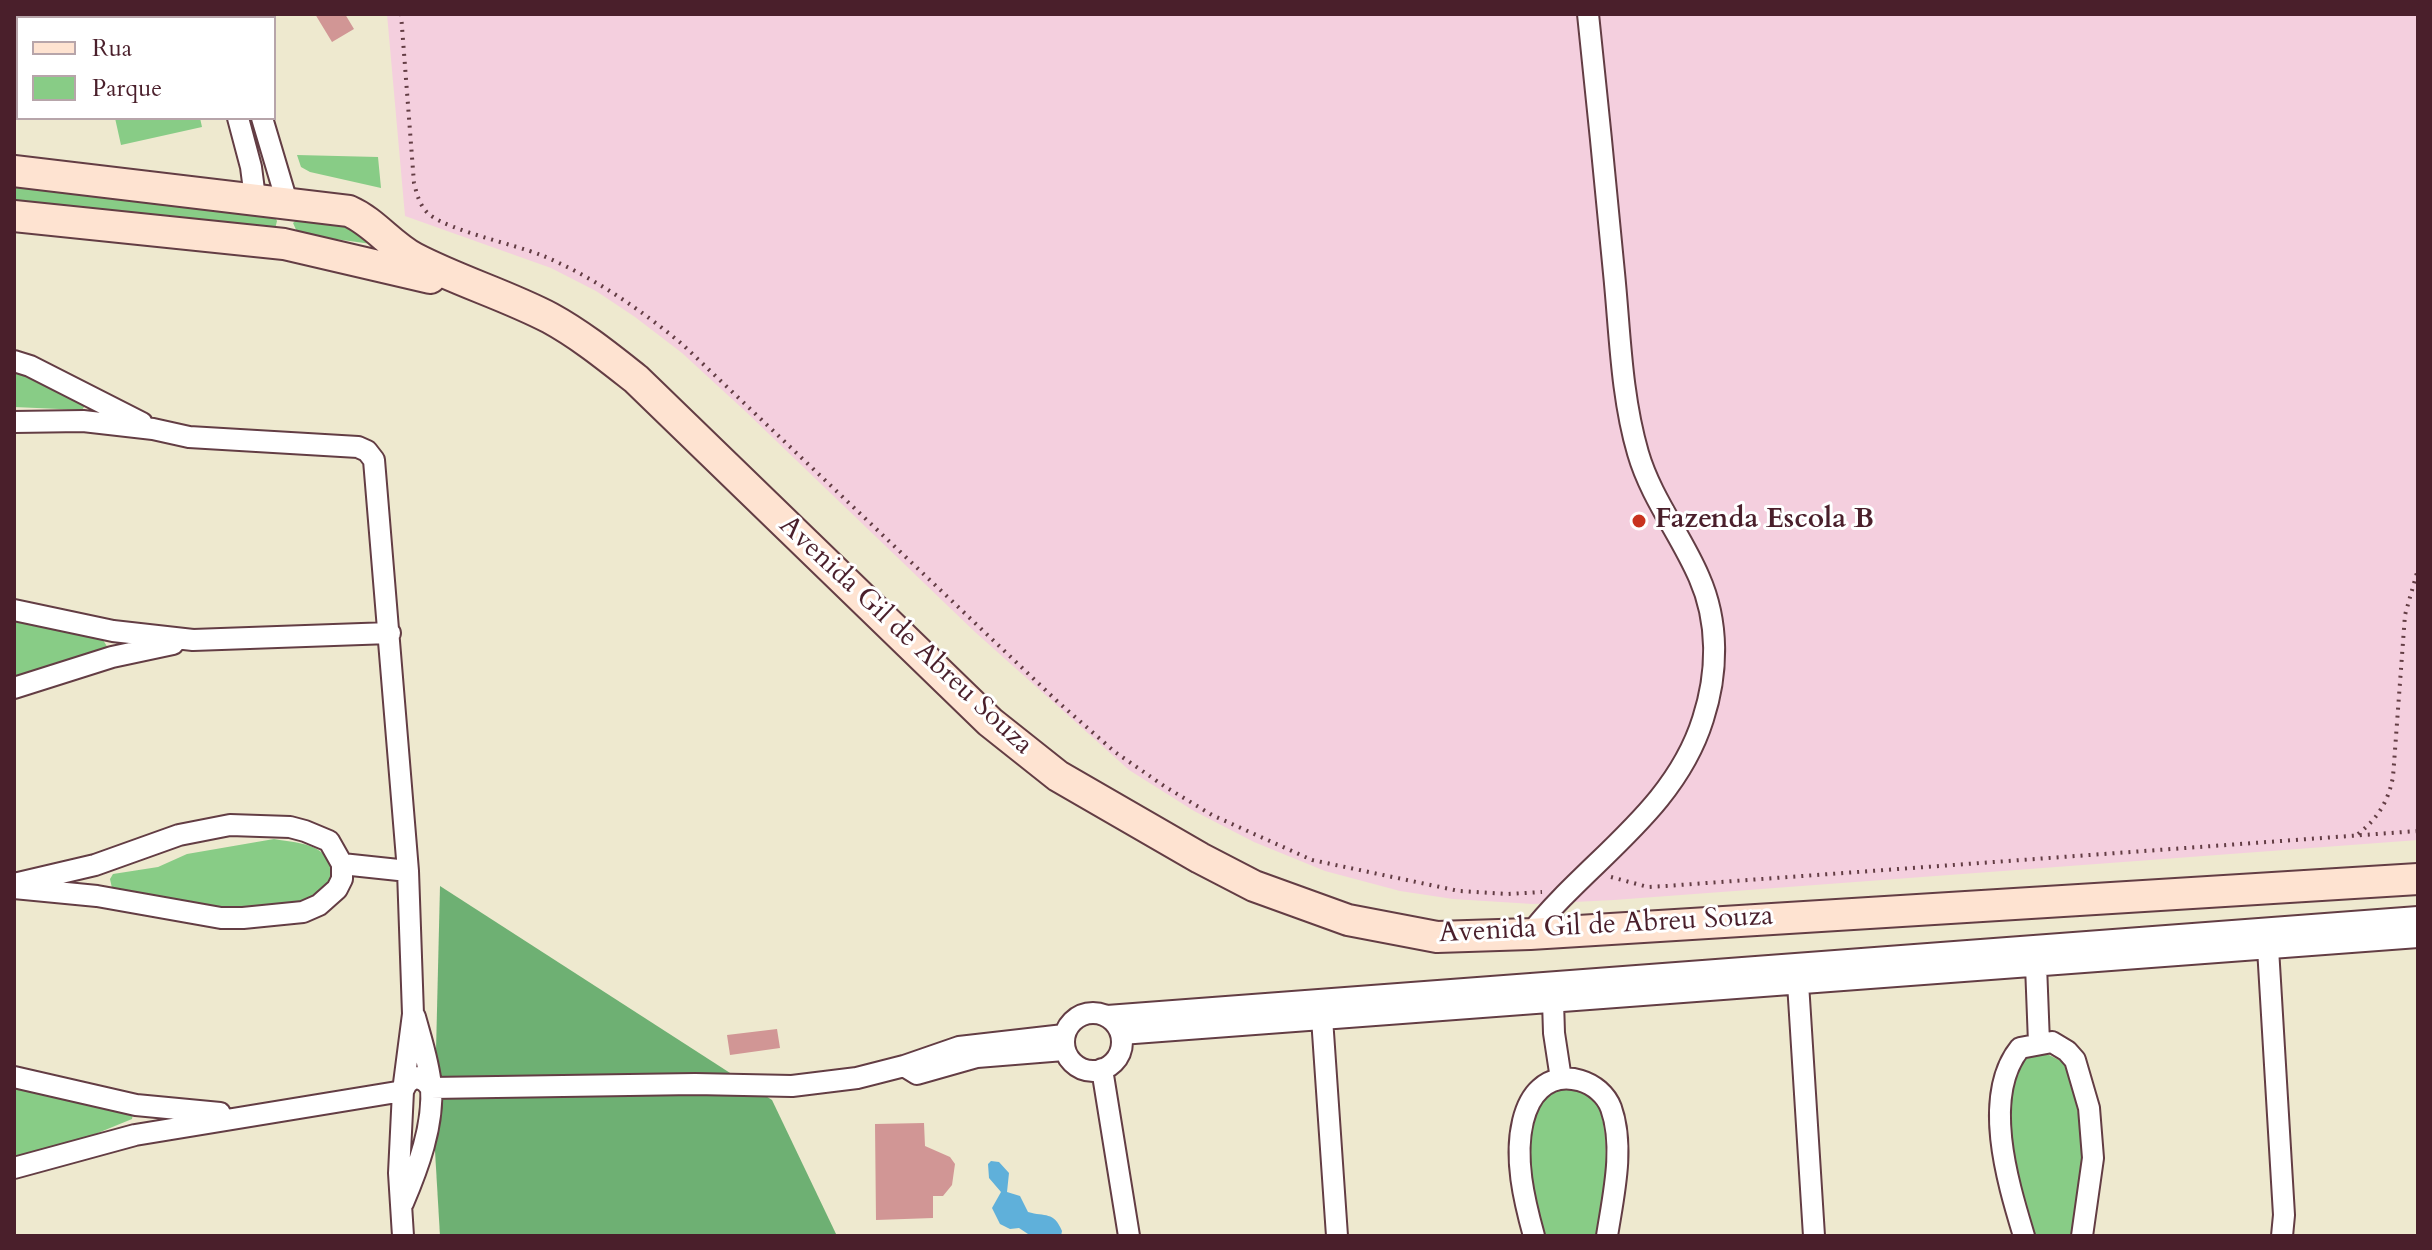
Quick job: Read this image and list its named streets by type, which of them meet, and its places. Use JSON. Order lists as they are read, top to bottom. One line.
{"streets":{"street":["Avenida Gil de Abreu Souza"]},"places":["Fazenda Escola B"],"legend":["Rua","Parque"]}
